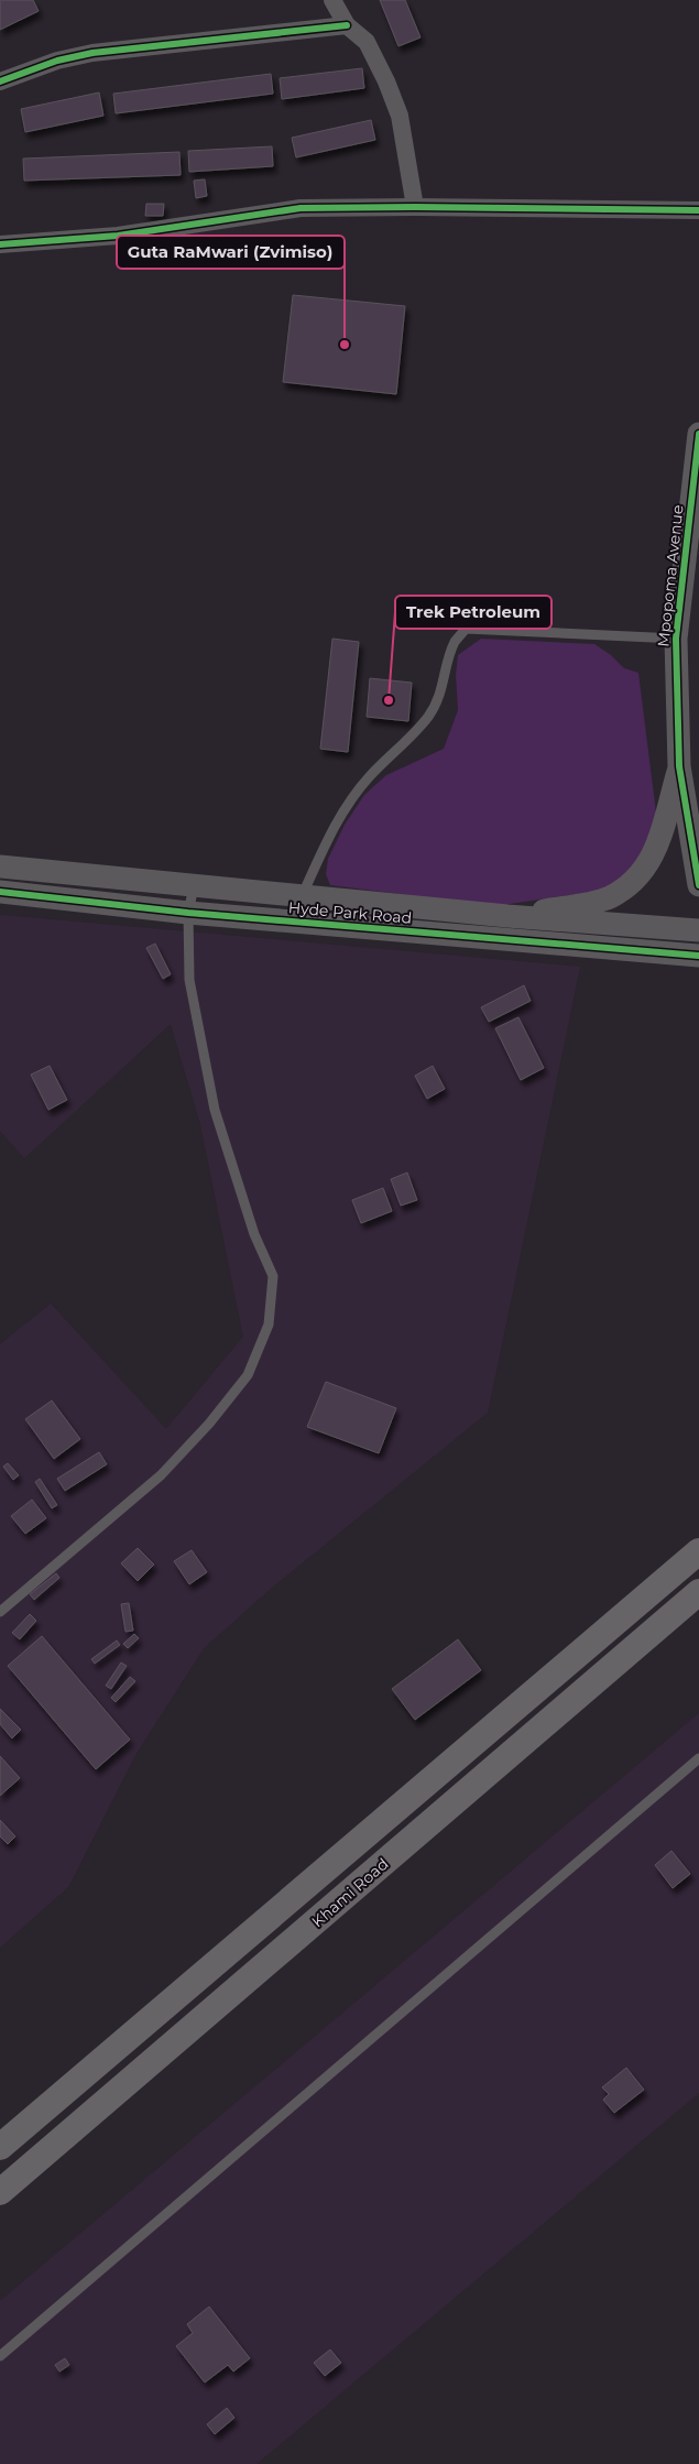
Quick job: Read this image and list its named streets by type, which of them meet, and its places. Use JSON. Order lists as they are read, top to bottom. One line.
{"streets":{"main road":["Khami Road"],"street":["Mpopoma Avenue","Hyde Park Road"]},"places":["Guta RaMwari (Zvimiso)","Trek Petroleum"]}
